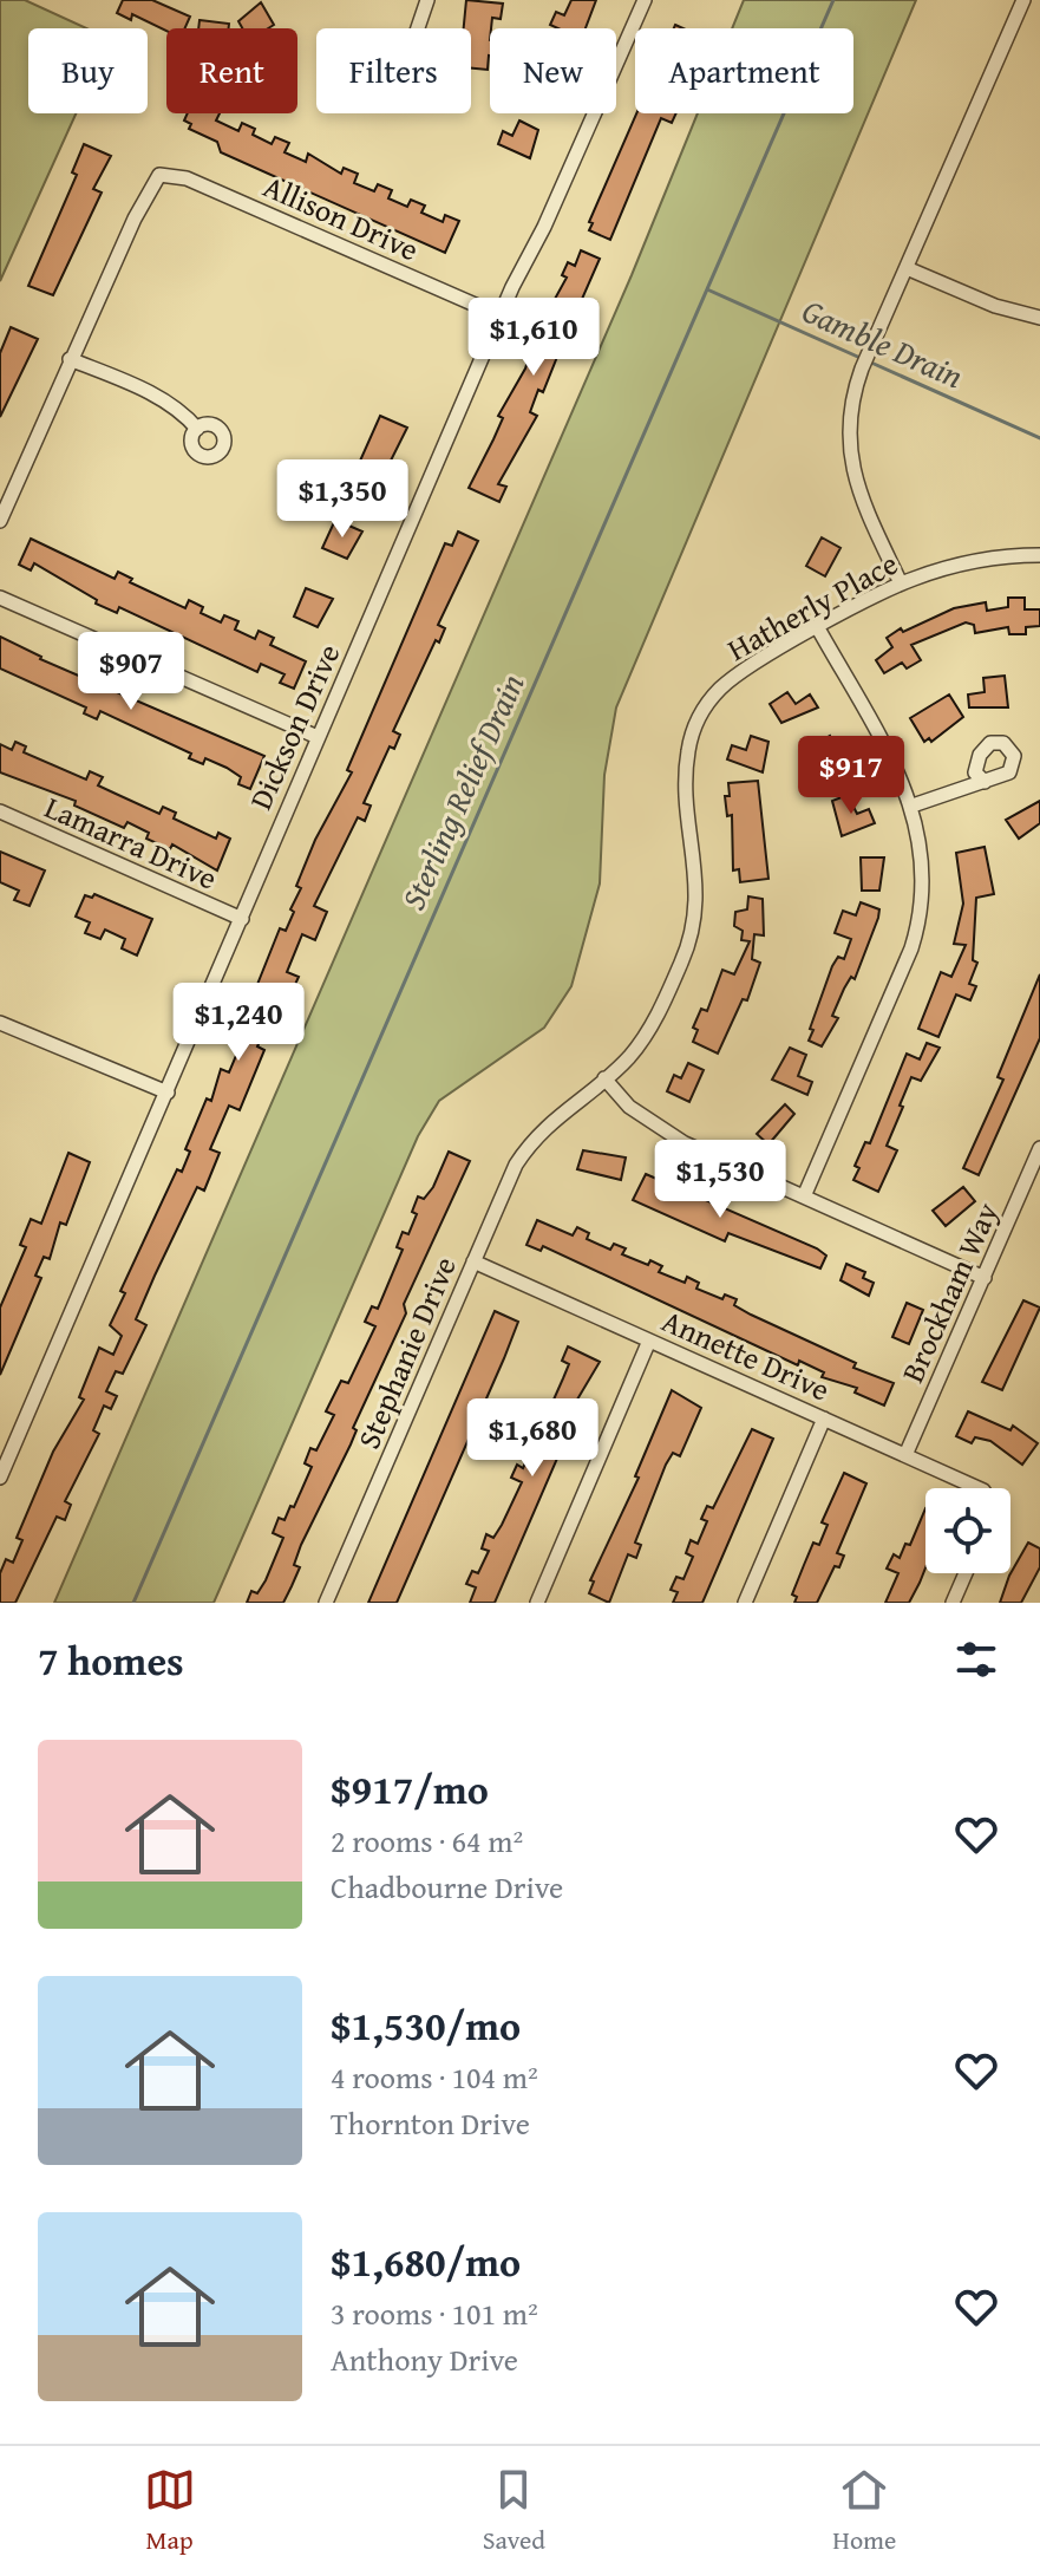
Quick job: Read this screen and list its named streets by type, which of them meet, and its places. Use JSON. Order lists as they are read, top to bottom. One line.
{"streets":{"street":["Allison Drive","Hatherly Place","Dickson Drive","Lamarra Drive","Brockham Way","Stephanie Drive","Annette Drive"]},"crossings":[["Allison Drive","Dickson Drive"],["Hatherly Place","Stephanie Drive"],["Dickson Drive","Lamarra Drive"],["Brockham Way","Annette Drive"],["Stephanie Drive","Annette Drive"]],"water":["Gamble Drain","Sterling Relief Drain"],"page":{"chip":["Buy","Rent","Filters","New","Apartment"],"price":["$1,610","$1,350","$907","$917","$1,240","$1,530","$1,680"],"heading":"7 homes","list":[{"name":"$917/mo","note":"2 rooms · 64 m² · Chadbourne Drive"},{"name":"$1,530/mo","note":"4 rooms · 104 m² · Thornton Drive"},{"name":"$1,680/mo","note":"3 rooms · 101 m² · Anthony Drive"}],"tabs":["Map","Saved","Home"]}}
